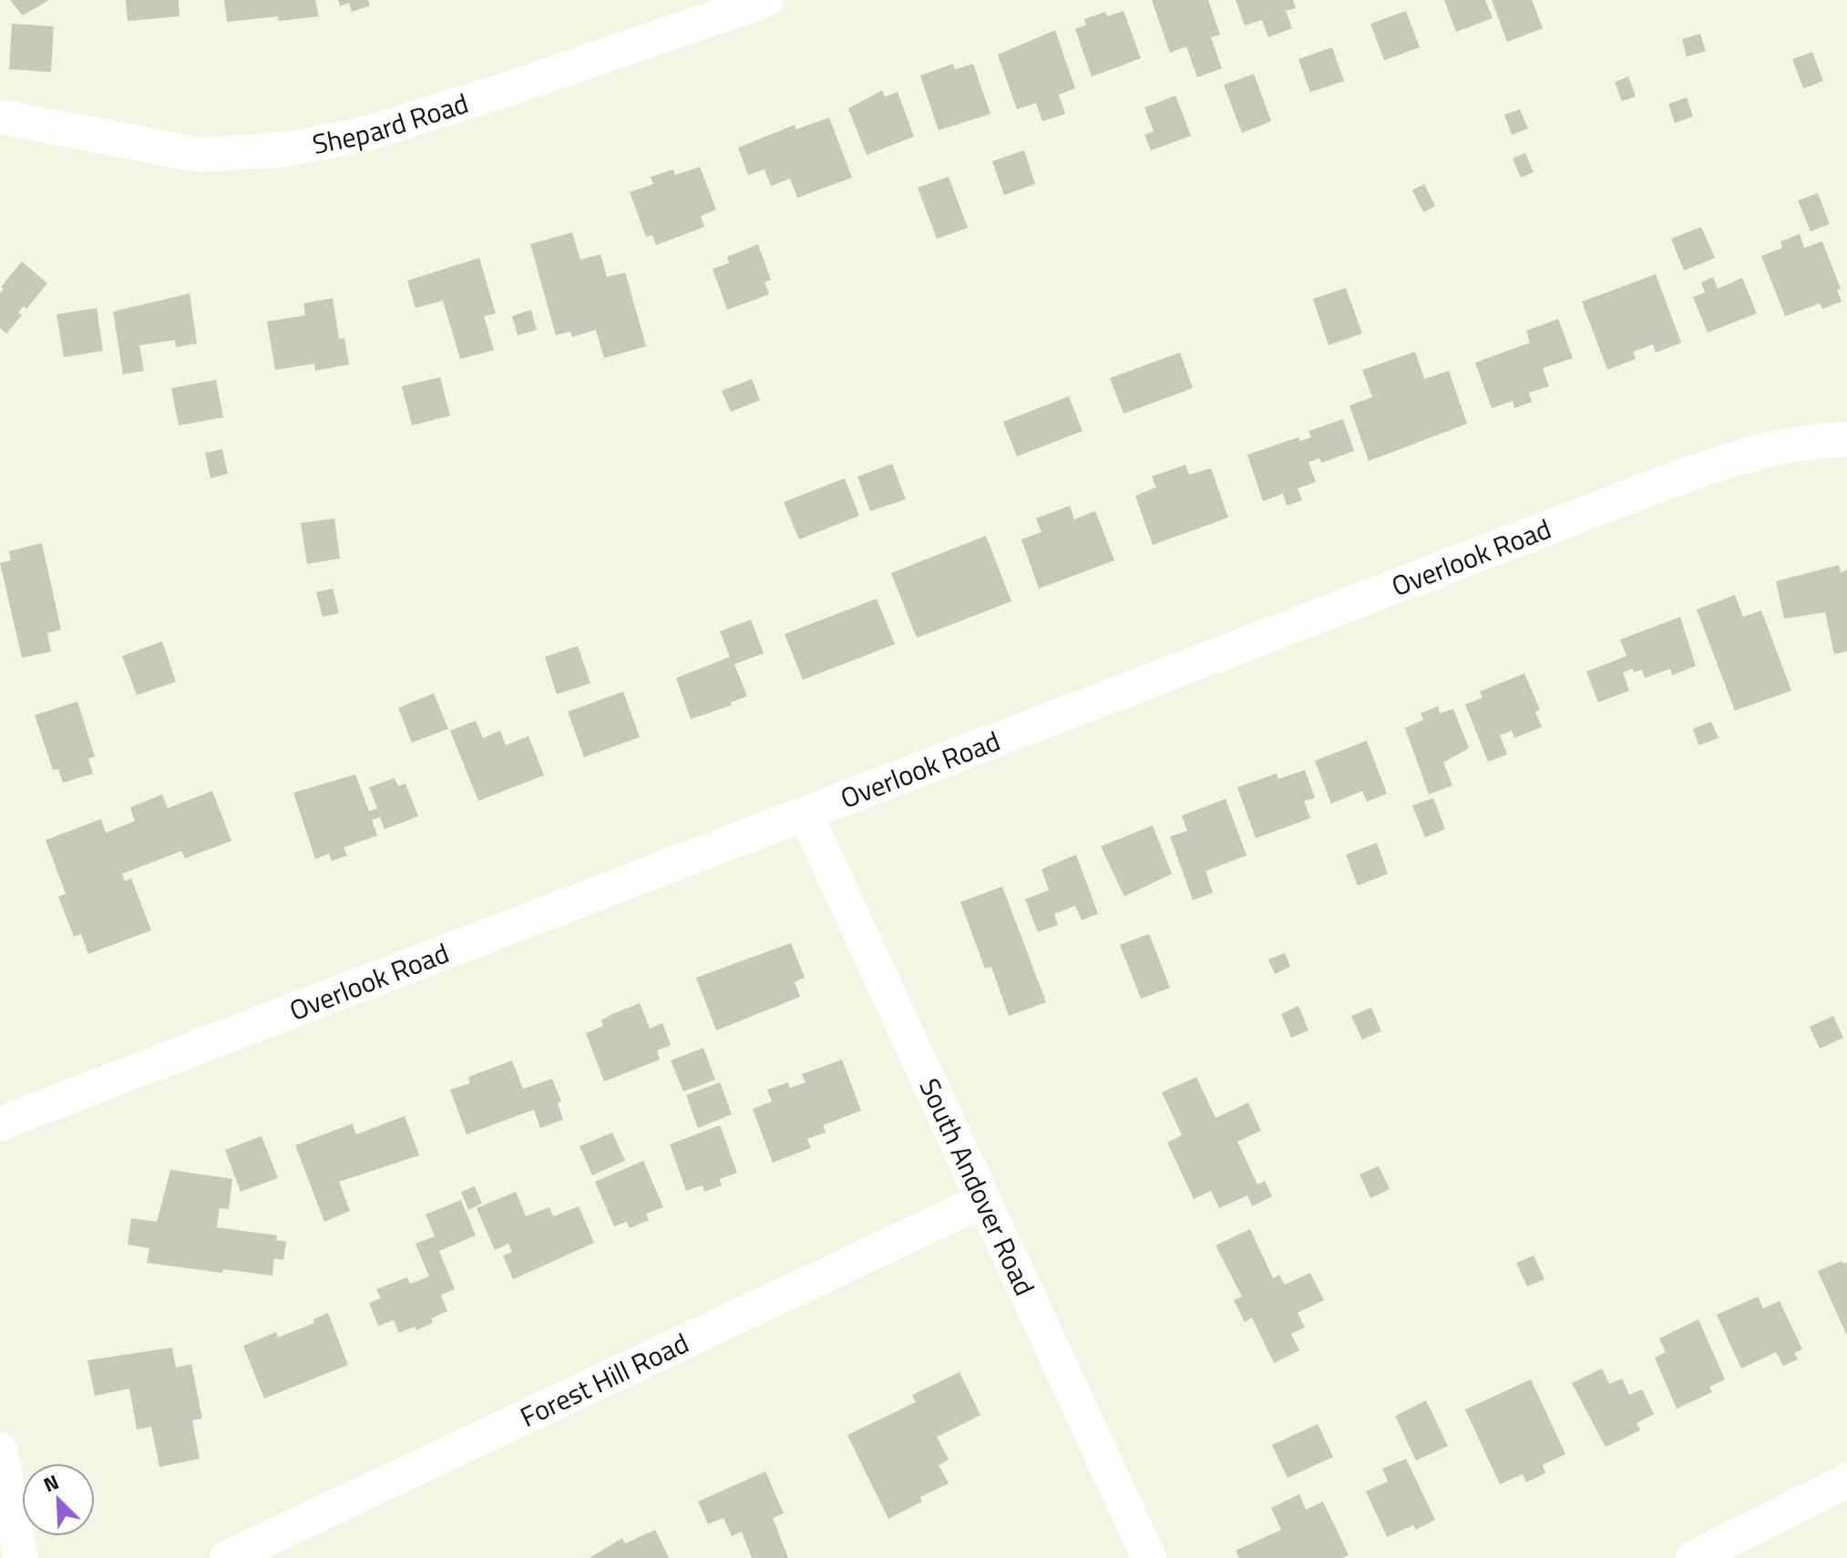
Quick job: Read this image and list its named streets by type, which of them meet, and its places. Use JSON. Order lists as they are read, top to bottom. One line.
{"streets":{"street":["Shepard Road","Overlook Road","South Andover Road","Forest Hill Road"]},"crossings":[["Overlook Road","South Andover Road"],["South Andover Road","Forest Hill Road"]],"north":"top left"}
